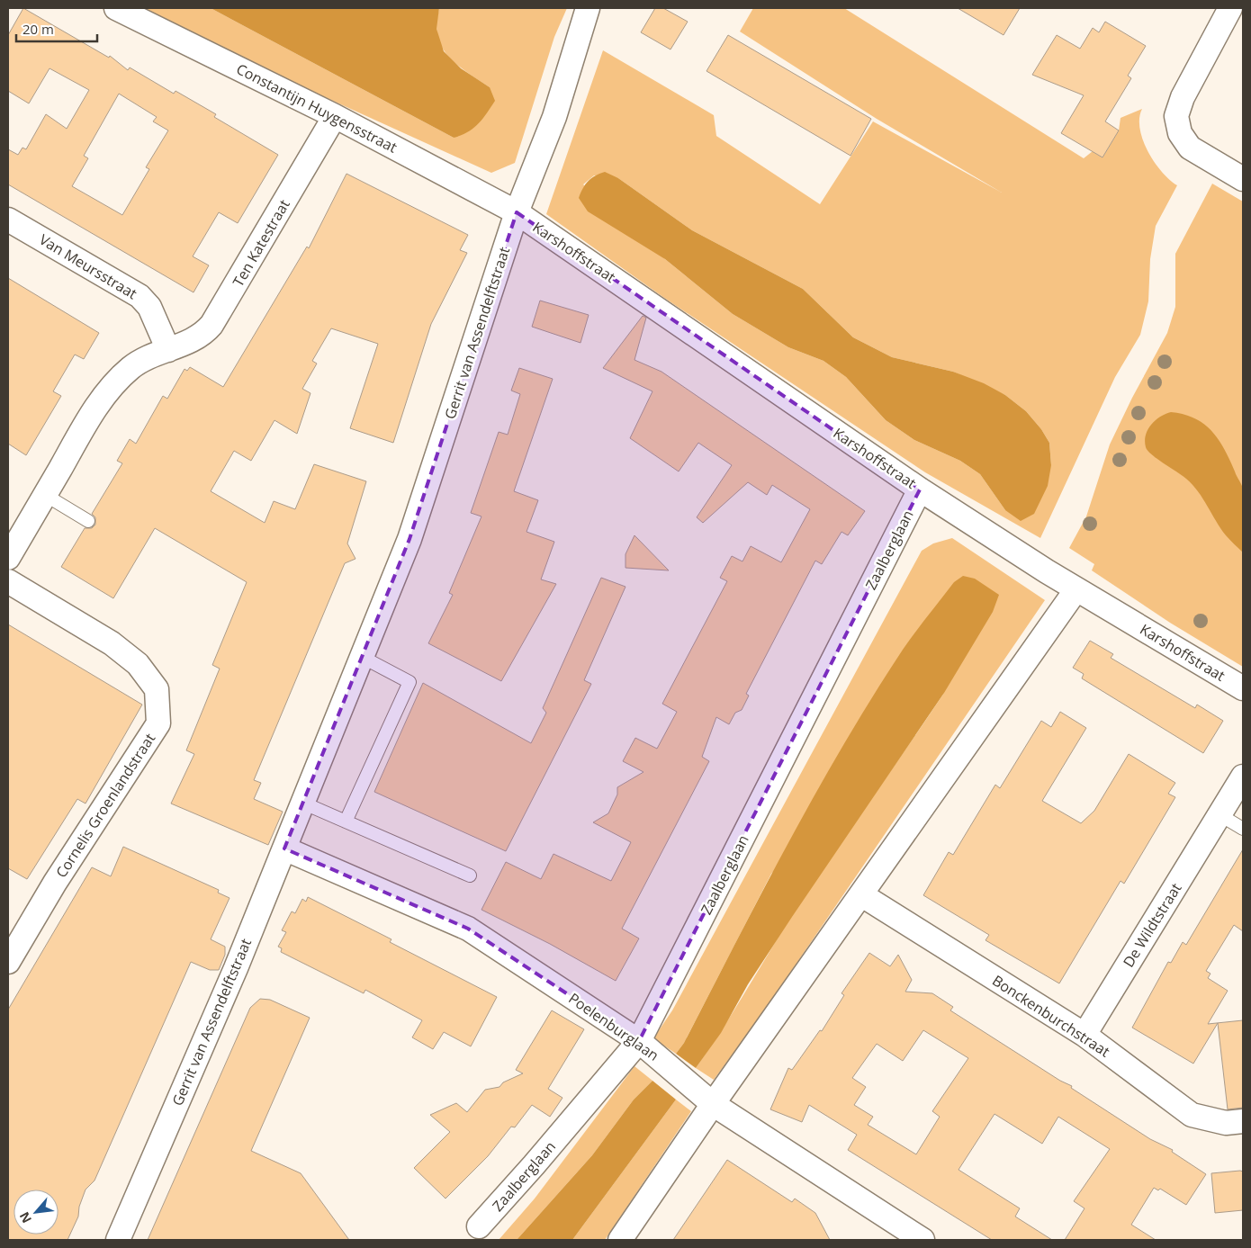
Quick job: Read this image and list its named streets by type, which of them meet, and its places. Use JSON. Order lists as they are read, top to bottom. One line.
{"streets":{"street":["Constantijn Huygensstraat","Ten Katestraat","Karshoffstraat","Van Meursstraat","Gerrit van Assendelftstraat","Zaalberglaan","Cornelis Groenlandstraat","De Wildtstraat","Bonckenburchstraat","Poelenburglaan"]},"crossings":[["Constantijn Huygensstraat","Ten Katestraat"],["Constantijn Huygensstraat","Karshoffstraat"],["Constantijn Huygensstraat","Gerrit van Assendelftstraat"],["Ten Katestraat","Van Meursstraat"],["Karshoffstraat","Gerrit van Assendelftstraat"],["Karshoffstraat","Zaalberglaan"],["Gerrit van Assendelftstraat","Poelenburglaan"],["Zaalberglaan","Poelenburglaan"],["De Wildtstraat","Bonckenburchstraat"]],"scale_bar":"20 m","north":"bottom left"}
